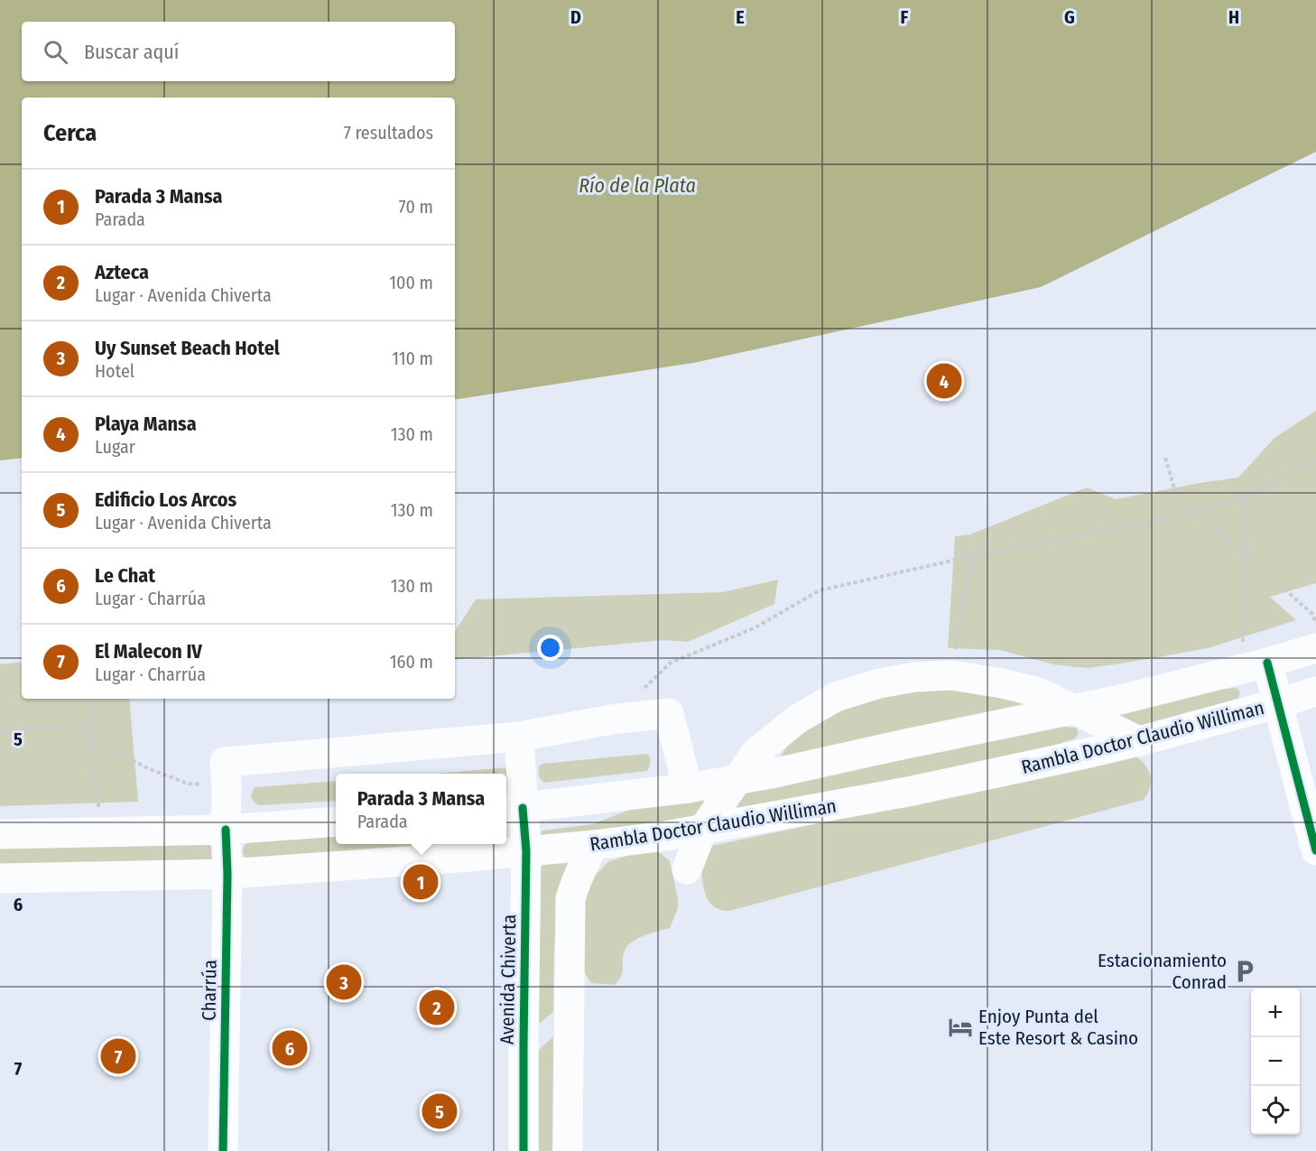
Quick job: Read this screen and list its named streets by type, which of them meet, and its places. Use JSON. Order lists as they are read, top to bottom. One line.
{"streets":{"main road":["Rambla Doctor Claudio Williman","Avenida Chiverta","Charrúa"]},"crossings":[["Rambla Doctor Claudio Williman","Avenida Chiverta"],["Rambla Doctor Claudio Williman","Charrúa"],["Avenida Chiverta","Charrúa"]],"water":["Río de la Plata"],"places":{"parking":["Estacionamiento Conrad"],"hotel":["Enjoy Punta del Este Resort & Casino"]},"page":{"search":"Buscar aquí","heading":["Cerca","7 resultados"],"list":[{"mark":"1","name":"Parada 3 Mansa","note":"Parada","value":"70 m"},{"mark":"2","name":"Azteca","note":"Lugar · Avenida Chiverta","value":"100 m"},{"mark":"3","name":"Uy Sunset Beach Hotel","note":"Hotel","value":"110 m"},{"mark":"4","name":"Playa Mansa","note":"Lugar","value":"130 m"},{"mark":"5","name":"Edificio Los Arcos","note":"Lugar · Avenida Chiverta","value":"130 m"},{"mark":"6","name":"Le Chat","note":"Lugar · Charrúa","value":"130 m"},{"mark":"7","name":"El Malecon IV","note":"Lugar · Charrúa","value":"160 m"}],"pins":["4","1","3","2","6","7","5"],"popup":["Parada 3 Mansa","Parada"],"map_buttons":["+","−"]},"grid":{"columns":["D","E","F","G","H"],"rows":["5","6","7"]}}
